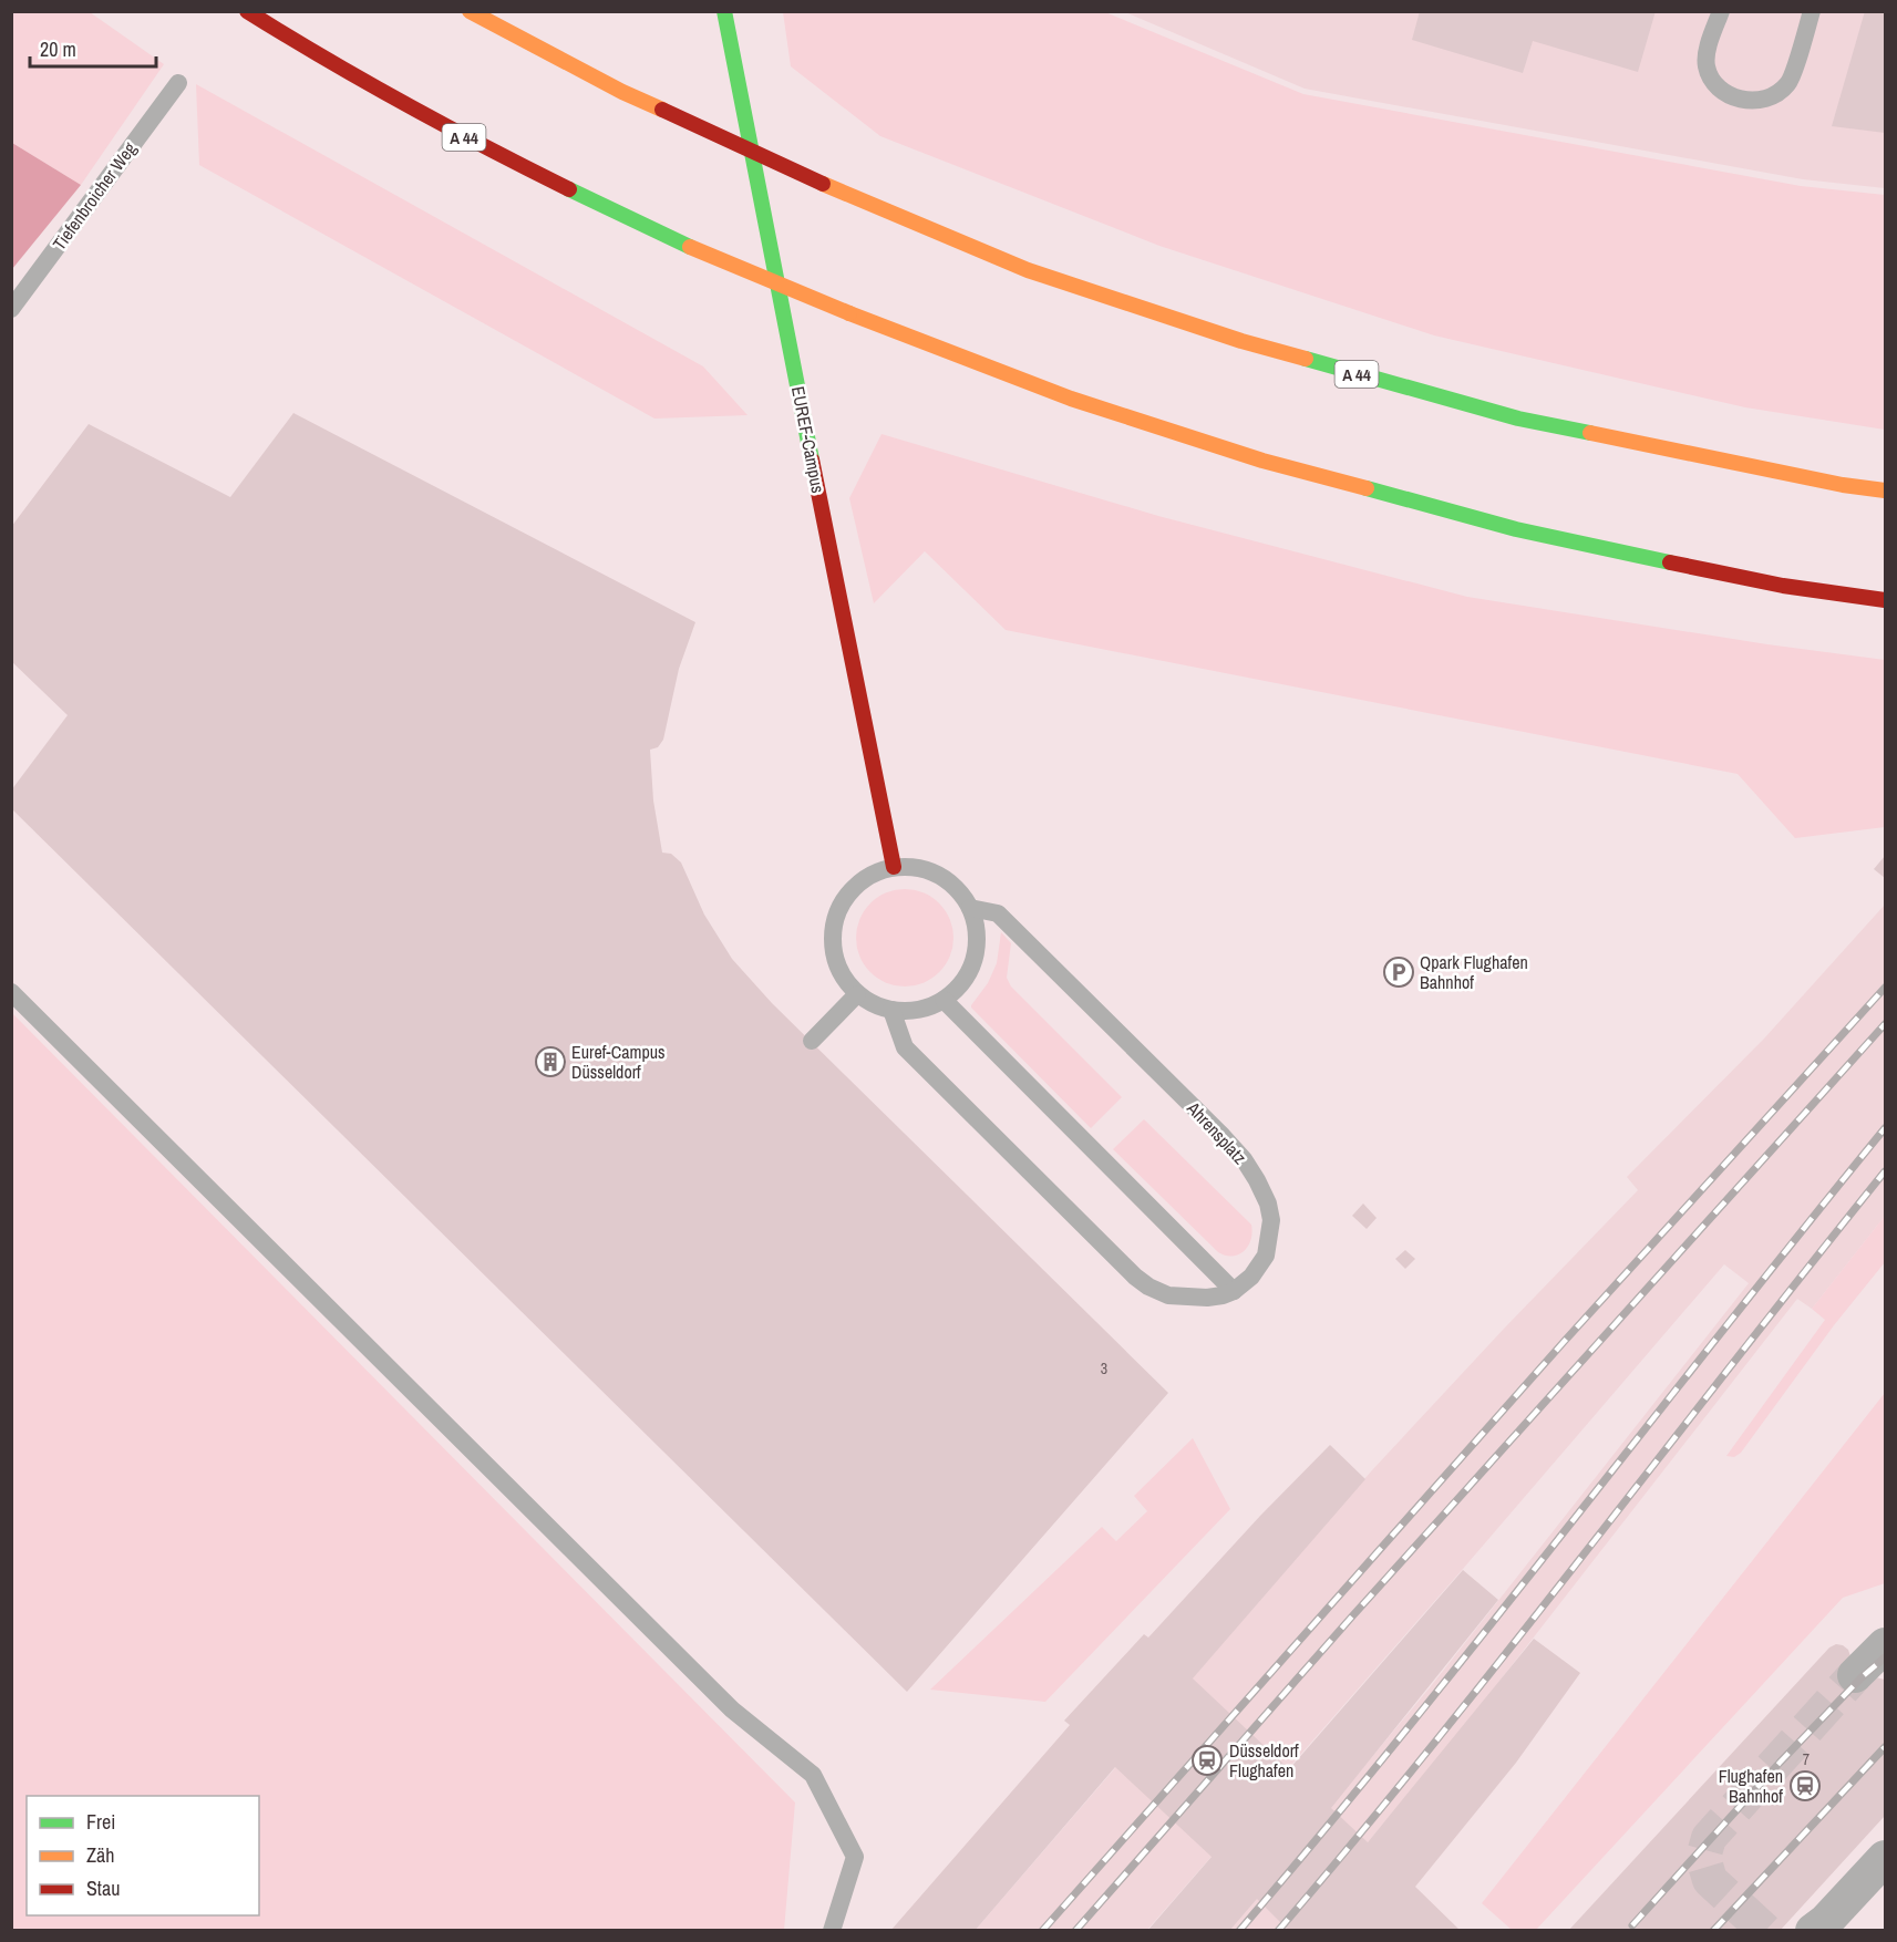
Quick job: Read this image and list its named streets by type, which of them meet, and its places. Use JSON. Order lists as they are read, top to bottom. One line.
{"streets":{"main road":["A 44","EUREF-Campus"],"lane":["Tiefenbroicher Weg","Ahrensplatz"]},"crossings":[["EUREF-Campus","Ahrensplatz"]],"places":{"parking":["Qpark Flughafen Bahnhof"],"building":["Euref-Campus Düsseldorf"],"station":["Düsseldorf Flughafen","Flughafen Bahnhof"]},"house_numbers":["3","7"],"legend":["Frei","Zäh","Stau"],"scale_bar":"20 m"}
